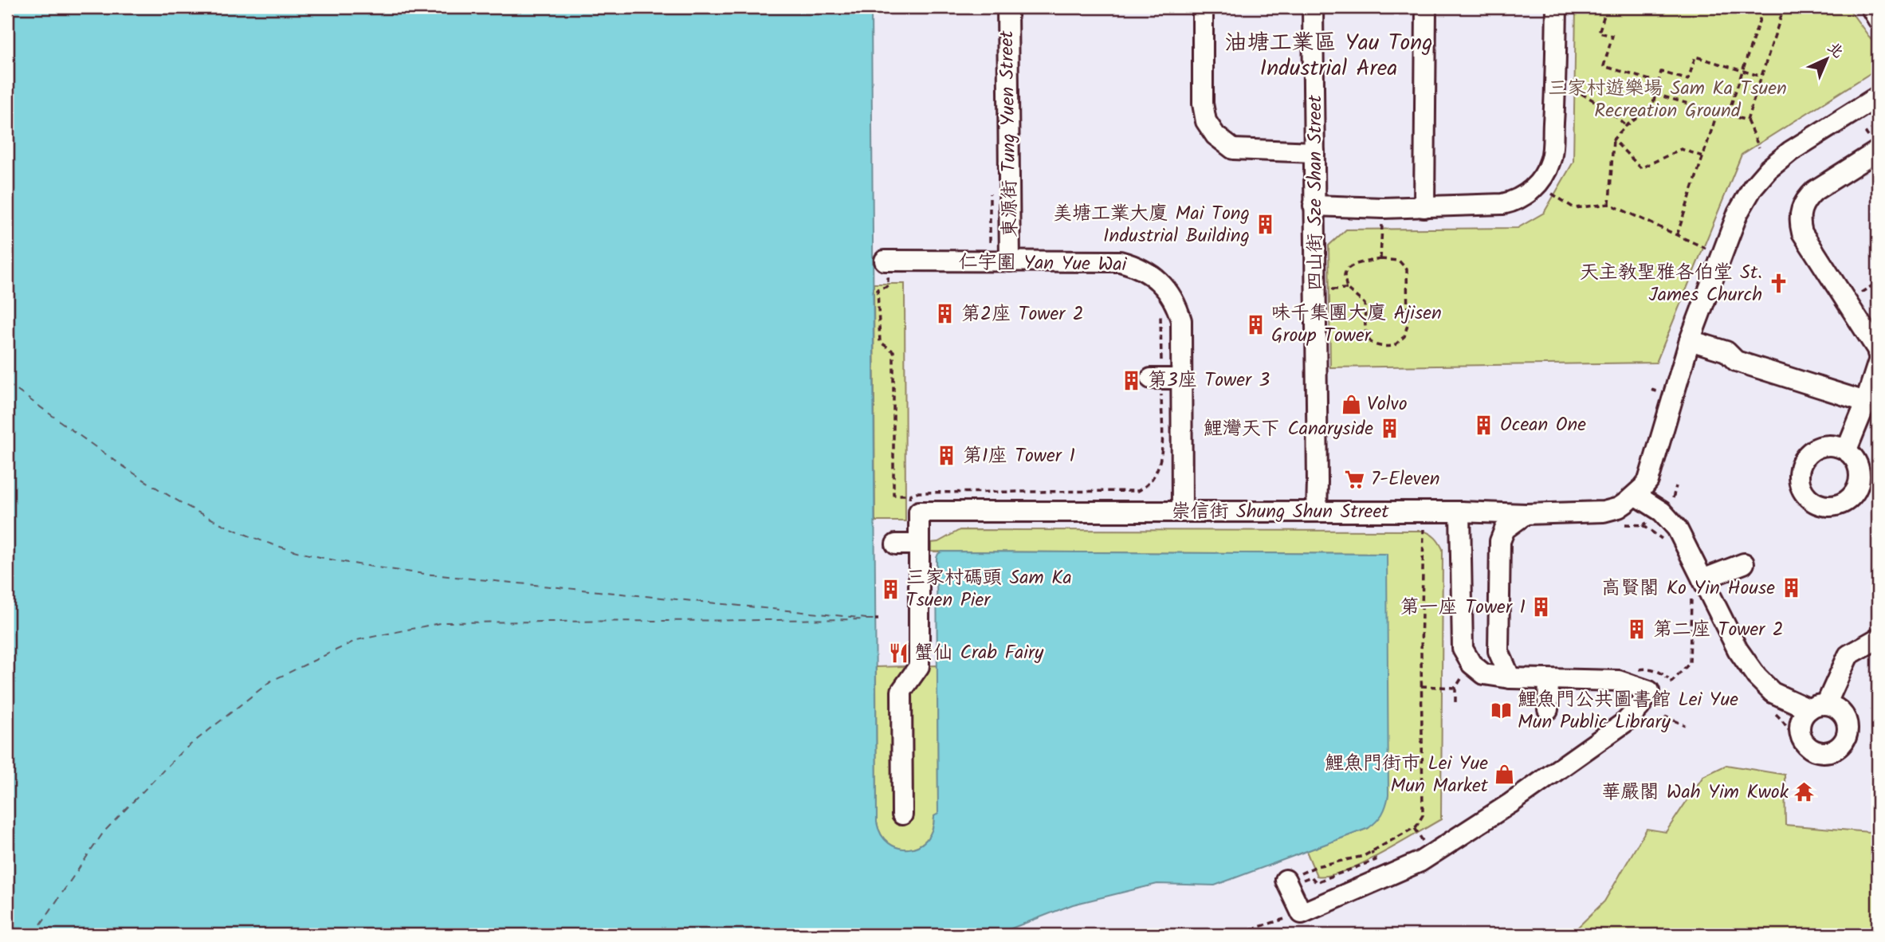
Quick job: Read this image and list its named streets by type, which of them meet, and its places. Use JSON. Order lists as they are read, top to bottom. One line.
{"streets":{"street":["東源街 Tung Yuen Street","四山街 Sze Shan Street","仁宇圍 Yan Yue Wai","崇信街 Shung Shun Street"]},"crossings":[["東源街 Tung Yuen Street","仁宇圍 Yan Yue Wai"],["四山街 Sze Shan Street","崇信街 Shung Shun Street"],["仁宇圍 Yan Yue Wai","崇信街 Shung Shun Street"]],"districts":["油塘工業區 Yau Tong Industrial Area"],"parks":["三家村遊樂場 Sam Ka Tsuen Recreation Ground"],"places":{"building":["美塘工業大廈 Mai Tong Industrial Building","第2座 Tower 2","味千集團大廈 Ajisen Group Tower","第3座 Tower 3","Ocean One","鯉灣天下 Canaryside","第1座 Tower 1","高賢閣 Ko Yin House","三家村碼頭 Sam Ka Tsuen Pier","第一座 Tower 1","第二座 Tower 2"],"church":["天主教聖雅各伯堂 St. James Church"],"shop":["Volvo","鯉魚門街市 Lei Yue Mun Market"],"supermarket":["7-Eleven"],"restaurant":["蟹仙 Crab Fairy"],"library":["鯉魚門公共圖書館 Lei Yue Mun Public Library"],"temple":["華嚴閣 Wah Yim Kwok"]},"north":"top right"}
